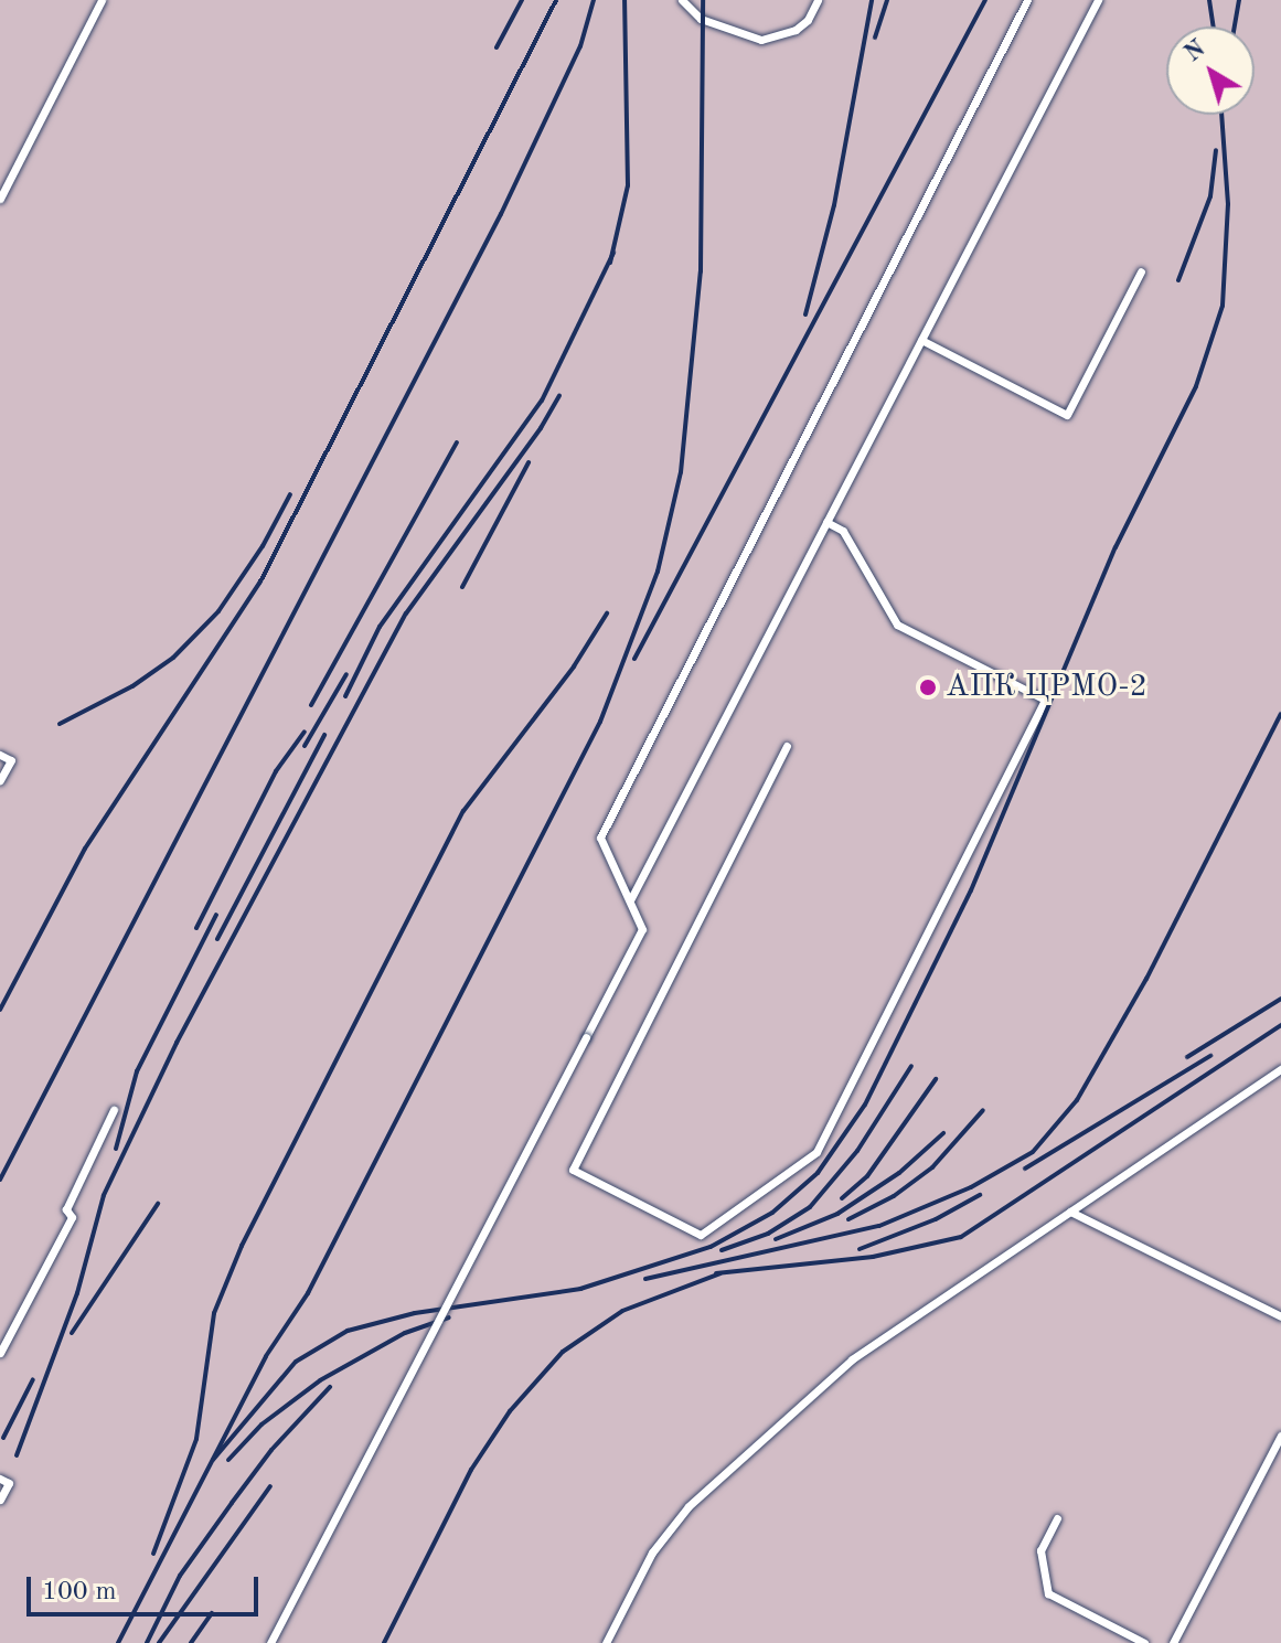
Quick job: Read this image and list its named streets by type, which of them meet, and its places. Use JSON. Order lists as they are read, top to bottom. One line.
{"places":["АПК ЦРМО-2"],"scale_bar":"100 m","north":"top left"}
